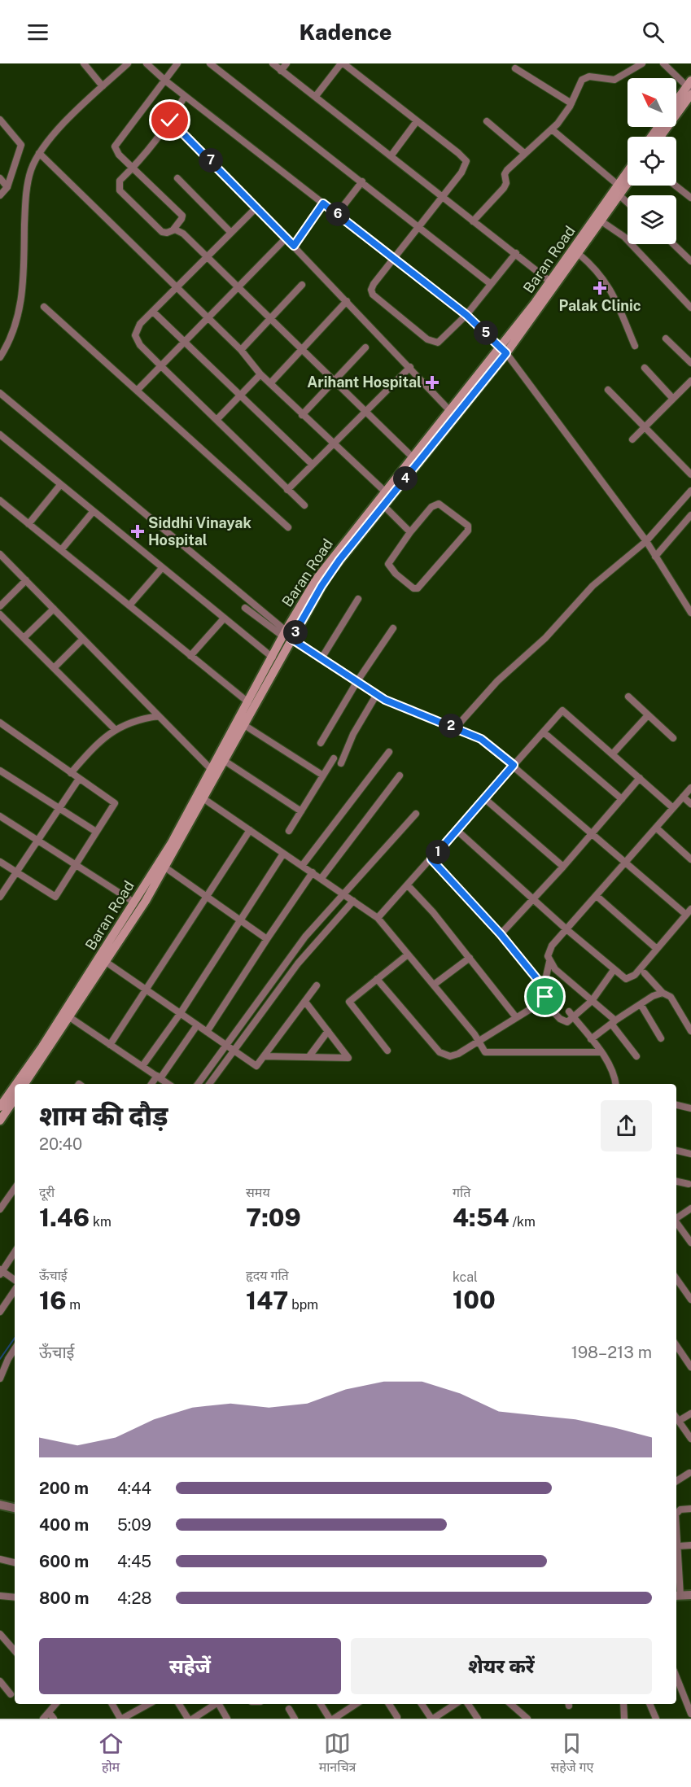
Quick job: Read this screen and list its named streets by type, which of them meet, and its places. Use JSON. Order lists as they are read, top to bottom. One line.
{"streets":{"main road":["Baran Road"]},"places":{"health":["Palak Clinic","Arihant Hospital","Siddhi Vinayak Hospital"]},"north":"top left","page":{"header":"Kadence","pins":["7","6","5","4","3","2","1"],"heading":["शाम की दौड़","20:40"],"stats":[["दूरी","1.46 km"],["समय","7:09"],["गति","4:54 /km"],["ऊँचाई","16 m"],["हृदय गति","147 bpm"],["kcal","100"]],"chart":["ऊँचाई","198–213 m"],"list":[{"name":"200 m","note":"4:44"},{"name":"400 m","note":"5:09"},{"name":"600 m","note":"4:45"},{"name":"800 m","note":"4:28"}],"buttons":["सहेजें","शेयर करें"],"tabs":["होम","मानचित्र","सहेजे गए"]}}
